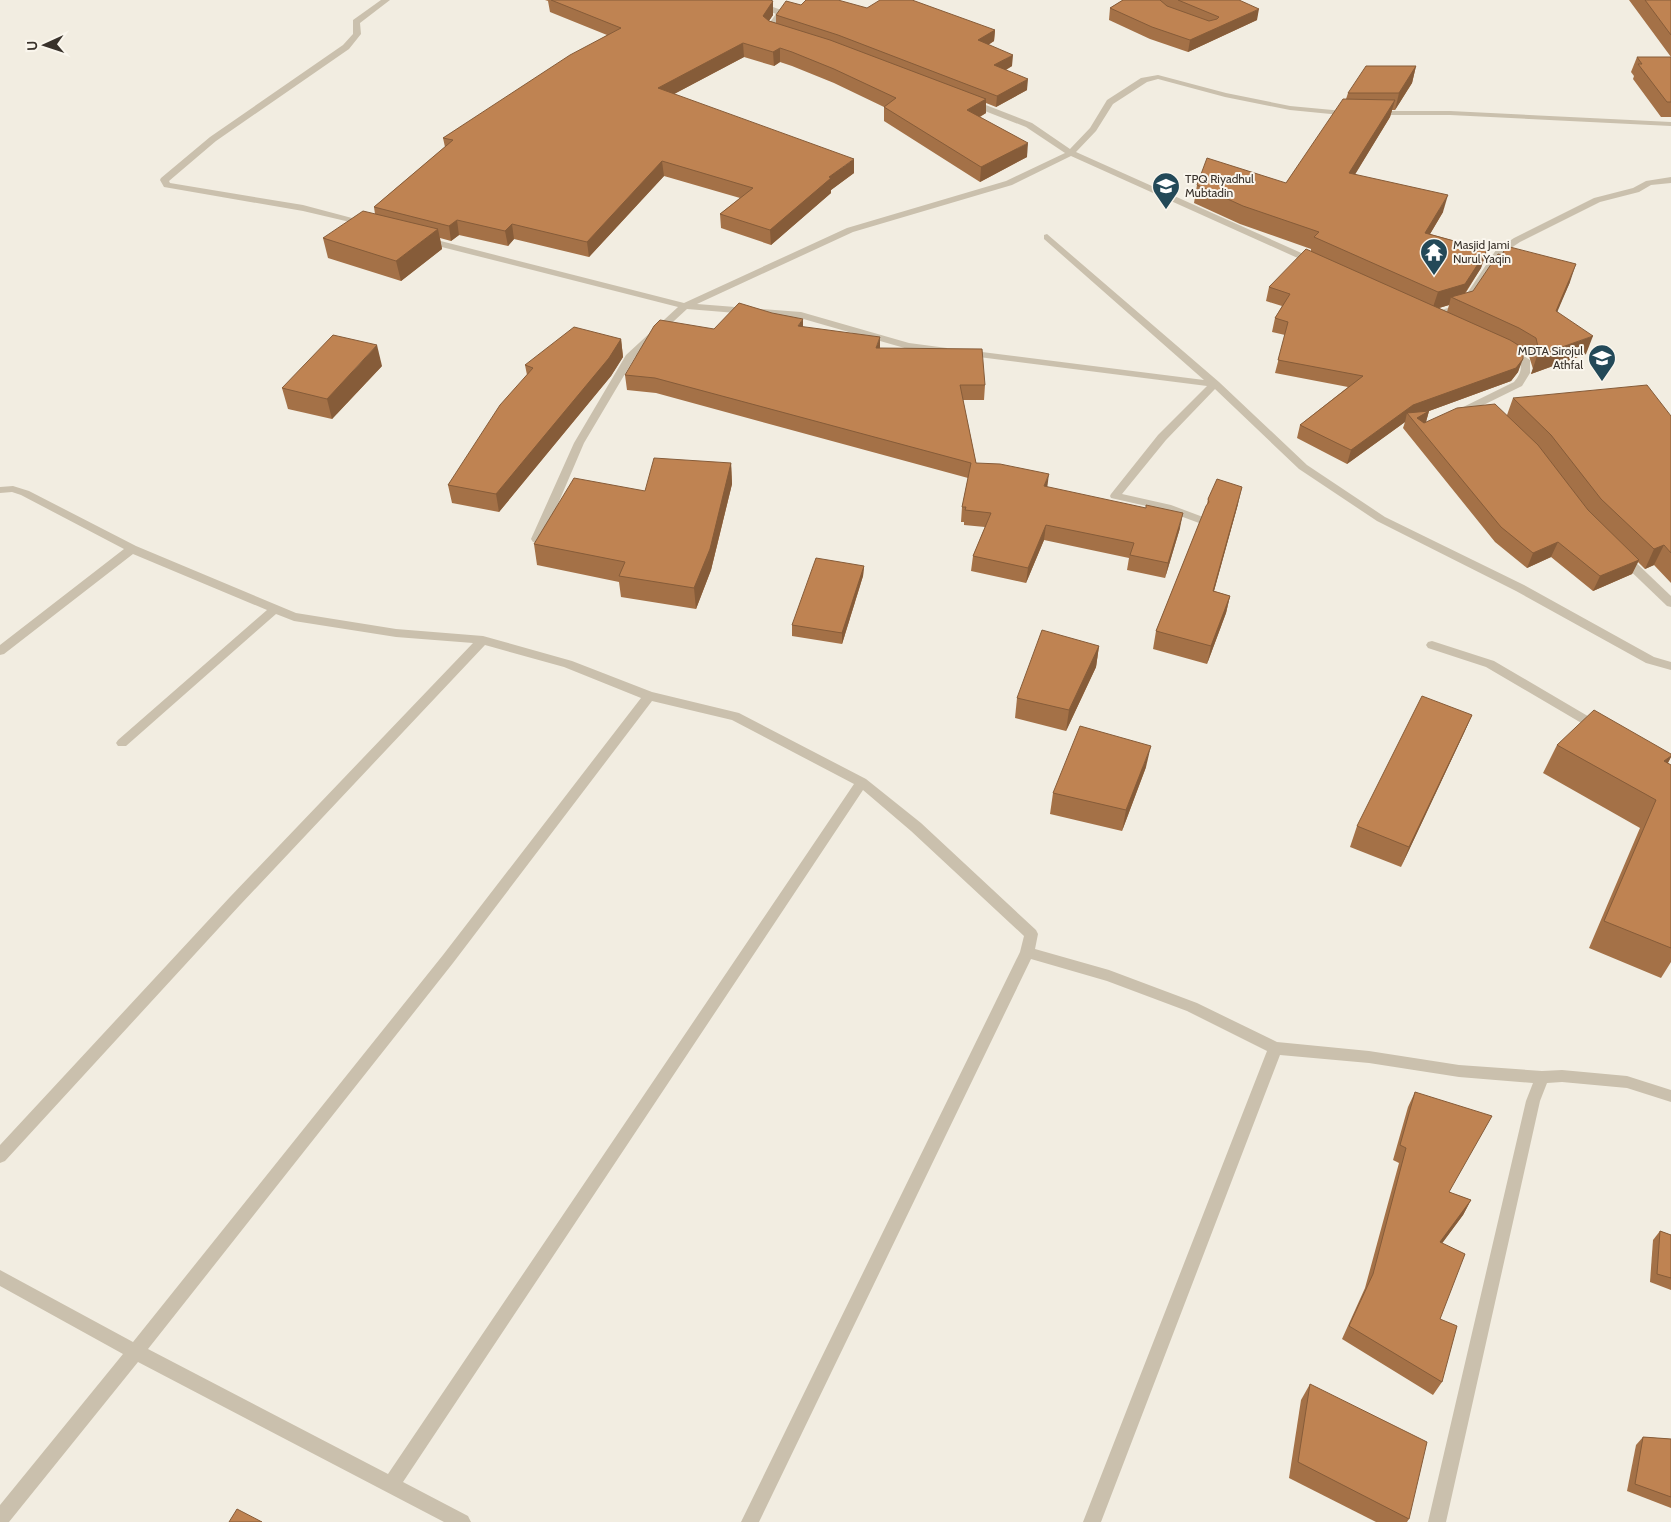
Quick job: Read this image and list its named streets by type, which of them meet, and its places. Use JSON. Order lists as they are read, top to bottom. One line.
{"places":{"school or university":["TPQ Riyadhul Mubtadin","MDTA Sirojul Athfal"],"temple":["Masjid Jami Nurul Yaqin"]},"north":"left"}
